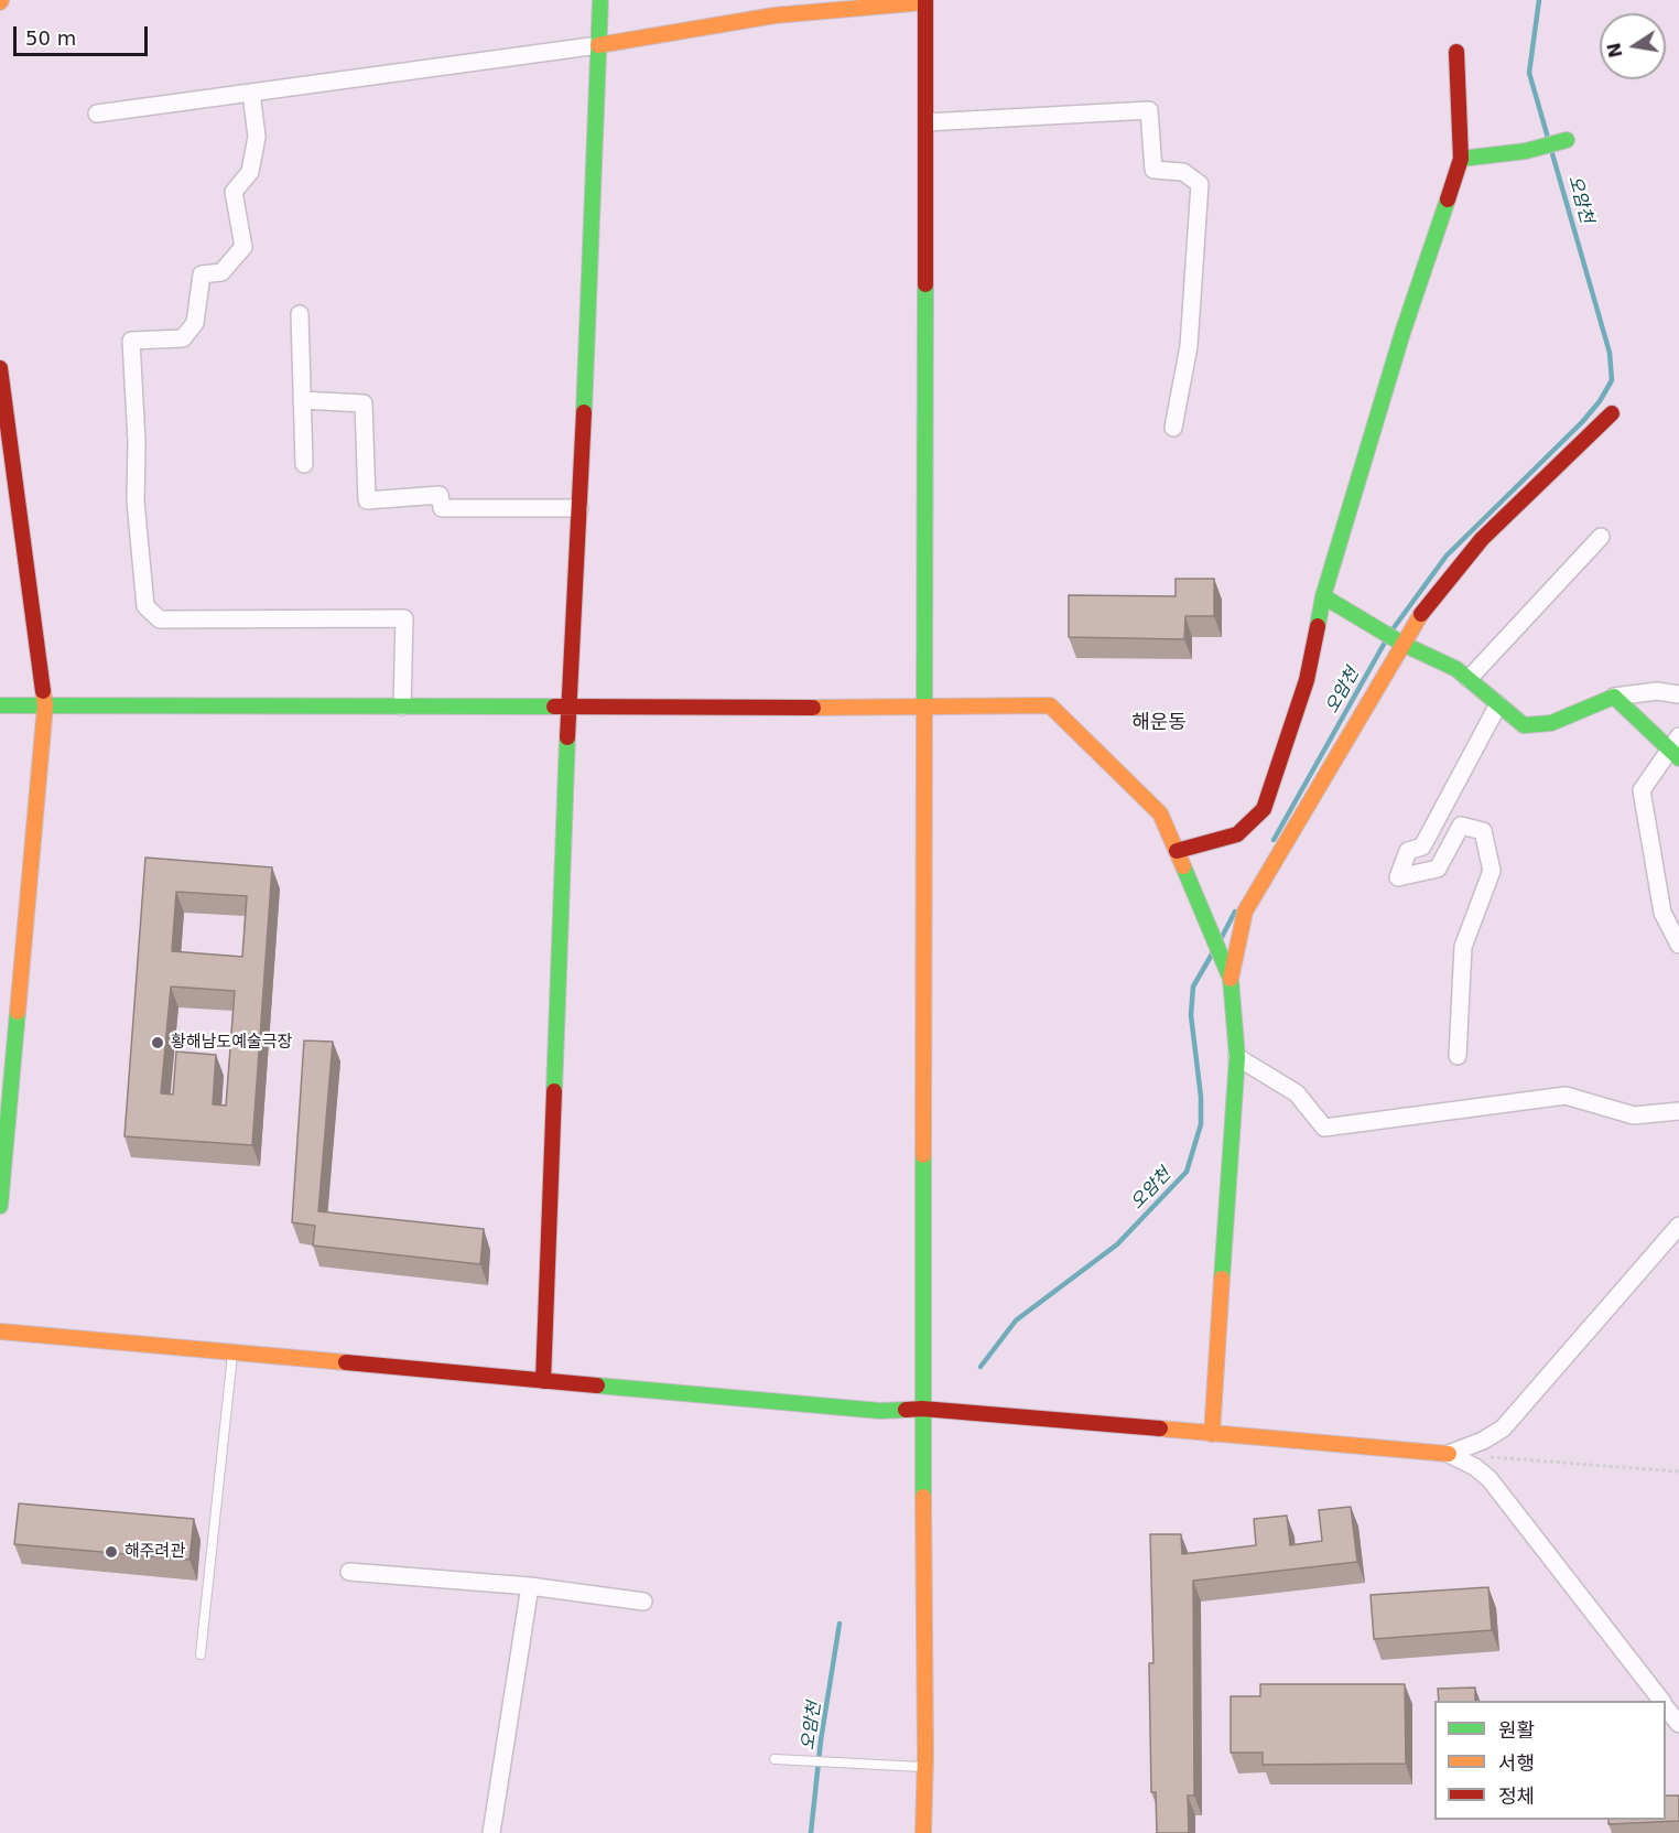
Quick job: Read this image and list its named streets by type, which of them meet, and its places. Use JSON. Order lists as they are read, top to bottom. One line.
{"districts":["해운동"],"water":["오암천"],"places":["황해남도예술극장","해주려관"],"legend":["원활","서행","정체"],"scale_bar":"50 m","north":"left"}
